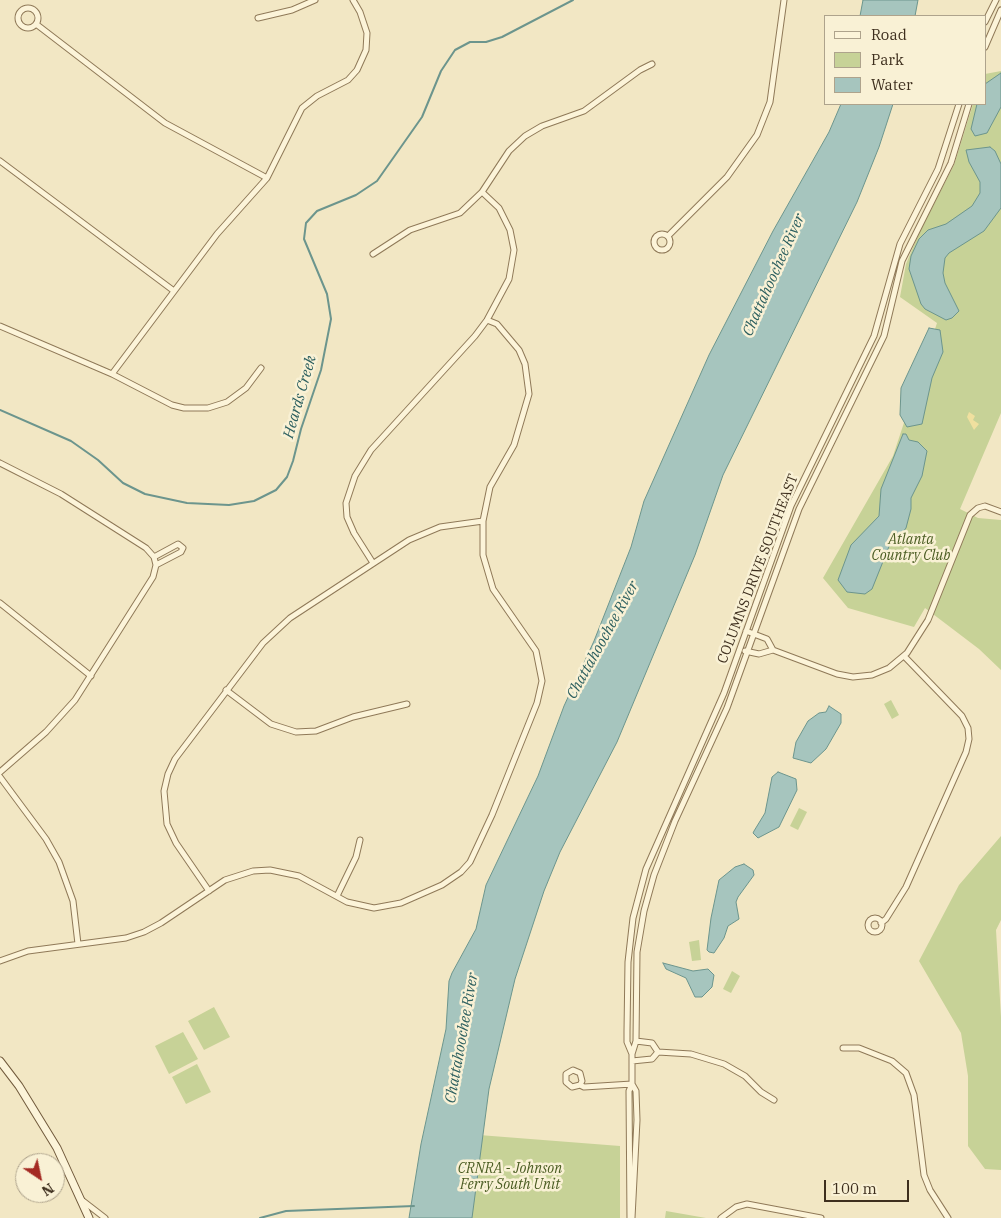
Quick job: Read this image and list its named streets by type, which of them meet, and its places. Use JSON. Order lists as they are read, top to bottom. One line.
{"streets":{"street":["COLUMNS DRIVE SOUTHEAST"]},"water":["Chattahoochee River","Heards Creek"],"parks":["Atlanta Country Club","CRNRA - Johnson Ferry South Unit"],"legend":["Road","Park","Water"],"scale_bar":"100 m","north":"bottom right"}
